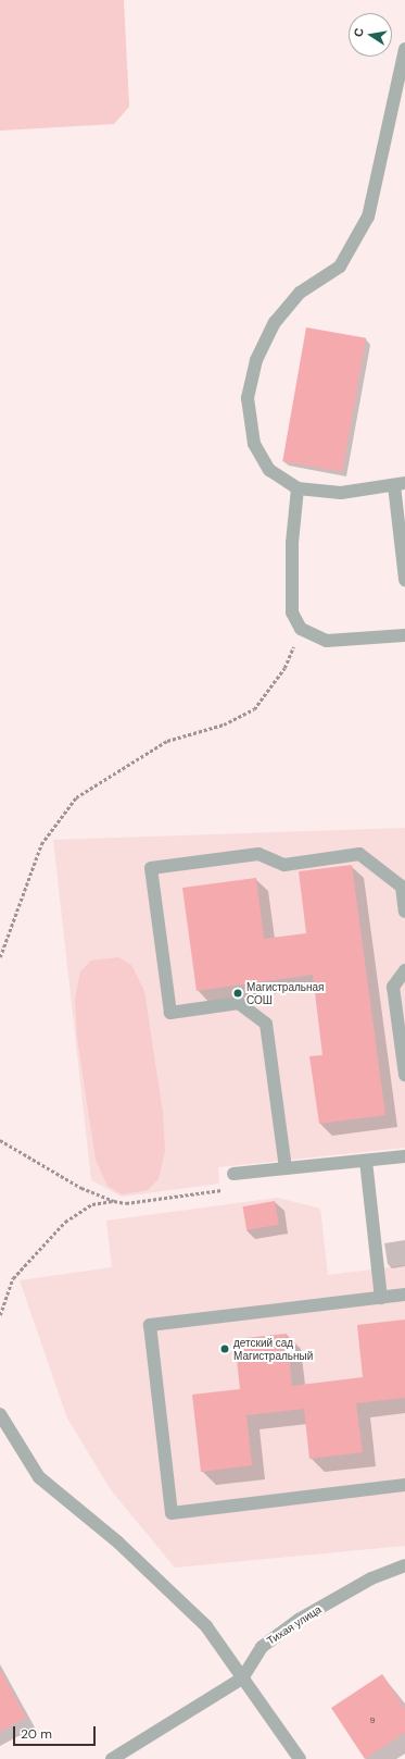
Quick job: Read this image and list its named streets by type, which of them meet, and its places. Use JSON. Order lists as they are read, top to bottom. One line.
{"streets":{"street":["Тихая улица"]},"places":["Магистральная СОШ","детский сад Магистральный"],"house_numbers":["9"],"scale_bar":"20 m","north":"left"}
